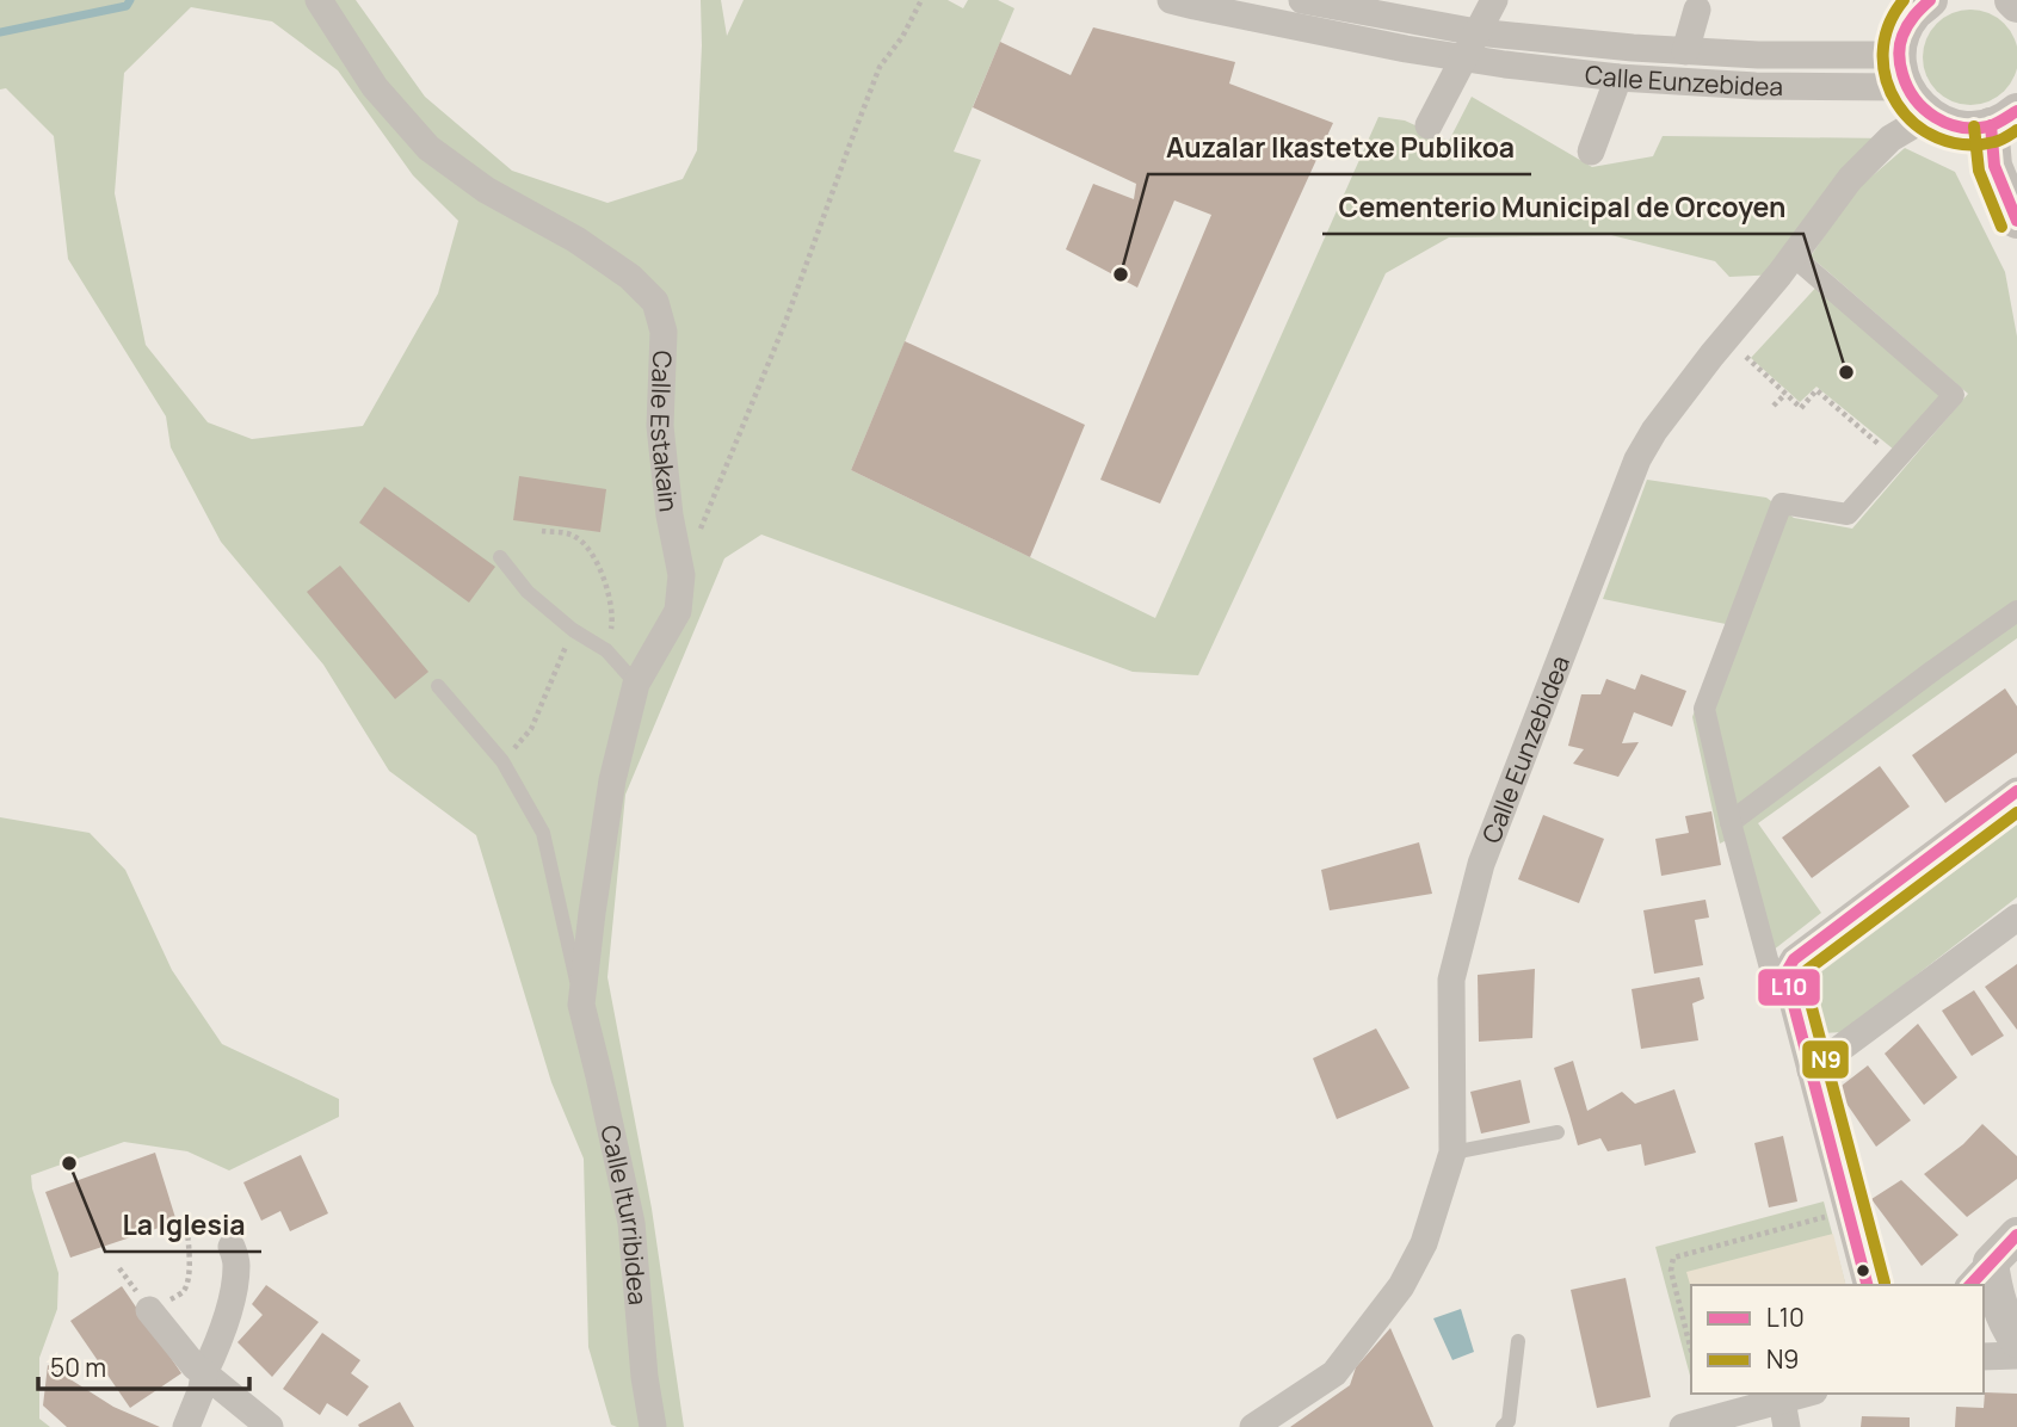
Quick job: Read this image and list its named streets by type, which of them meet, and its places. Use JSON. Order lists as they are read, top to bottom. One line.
{"streets":{"street":["Calle Eunzebidea","Calle Estakain","Calle Iturribidea"]},"crossings":[["Calle Estakain","Calle Iturribidea"]],"places":["Auzalar Ikastetxe Publikoa","Cementerio Municipal de Orcoyen","La Iglesia"],"lines":["transit line L10","transit line N9"],"legend":["L10","N9"],"scale_bar":"50 m"}
